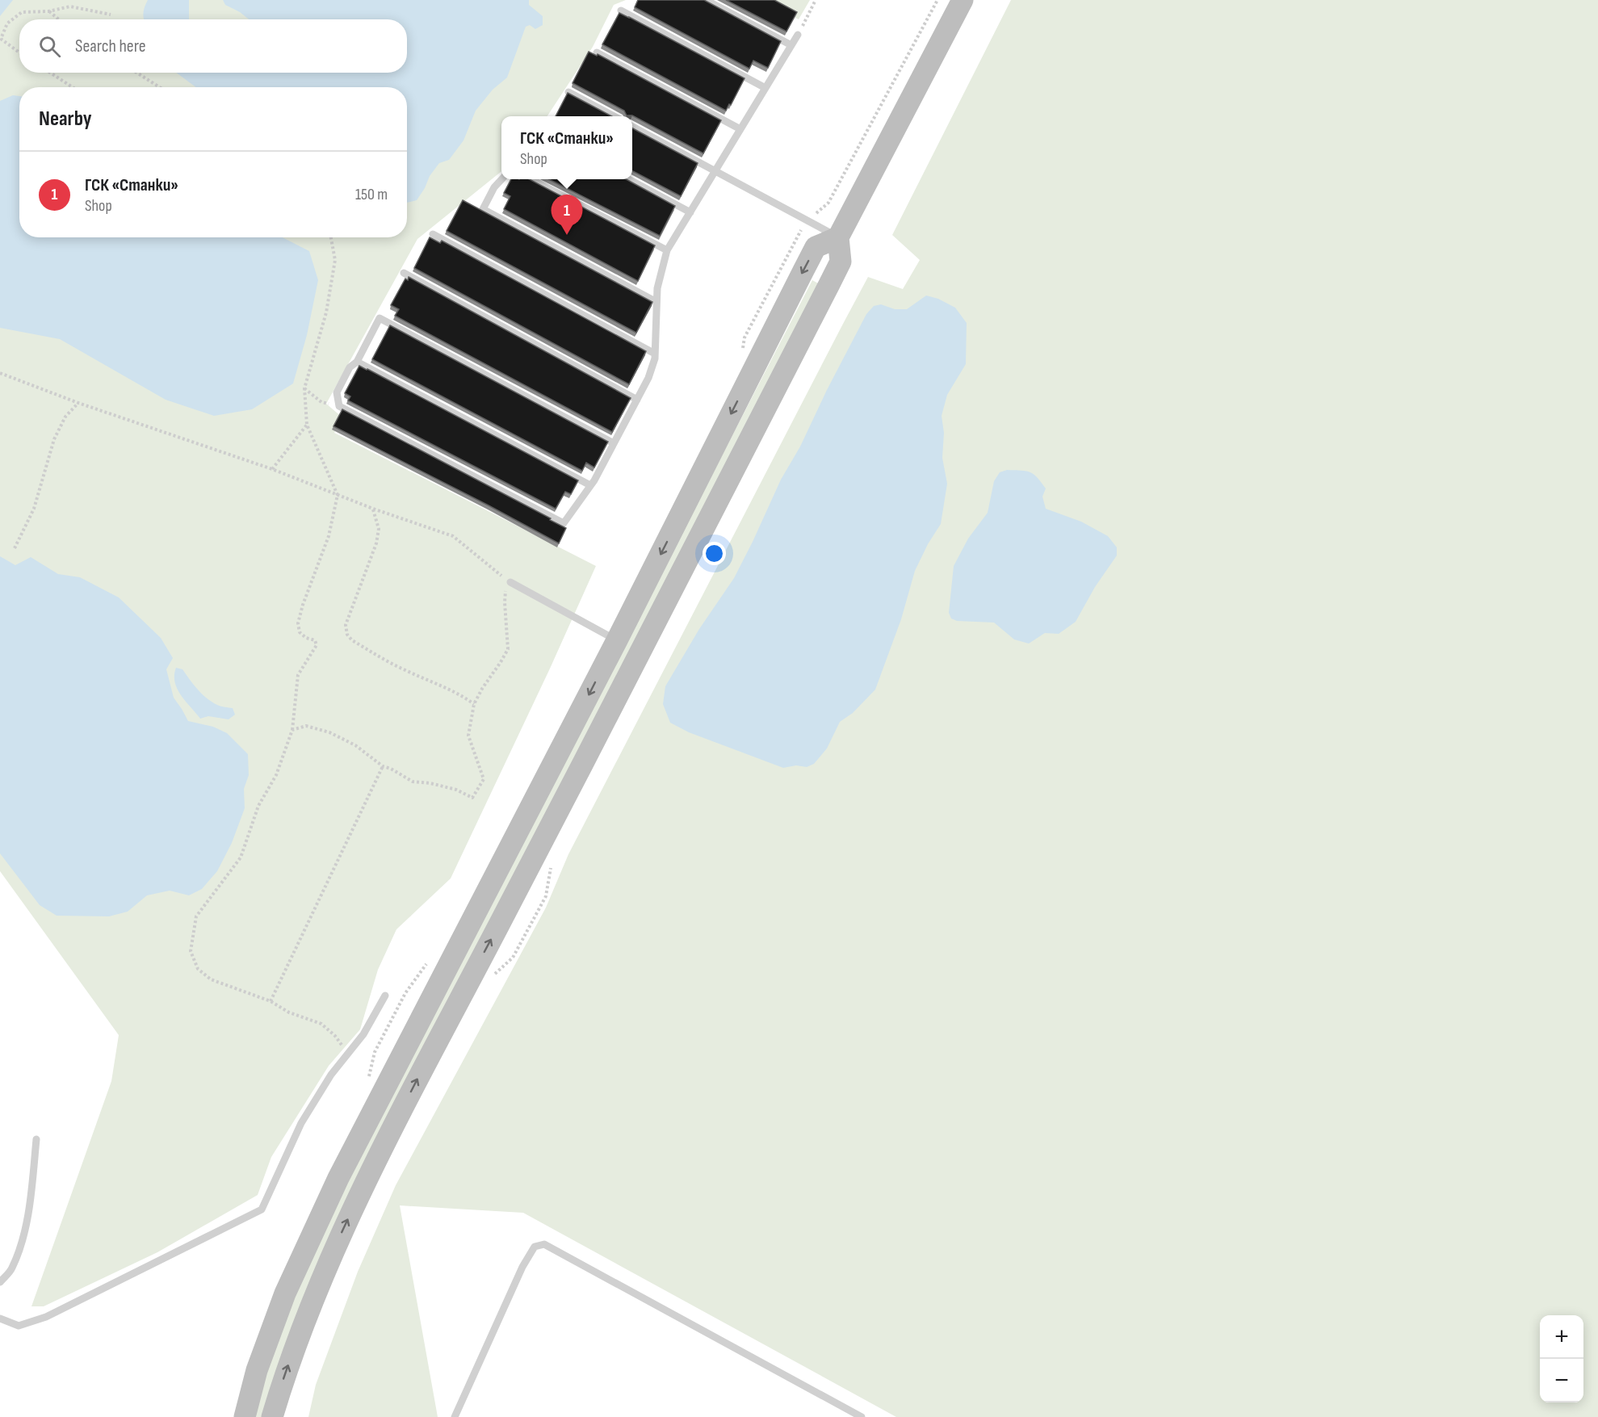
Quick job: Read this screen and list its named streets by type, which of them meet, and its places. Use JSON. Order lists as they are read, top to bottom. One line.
{"page":{"search":"Search here","heading":"Nearby","popup":["ГСК «Станки»","Shop"],"list":[{"mark":"1","name":"ГСК «Станки»","note":"Shop","value":"150 m"}],"pins":"1","map_buttons":["+","−"]}}
